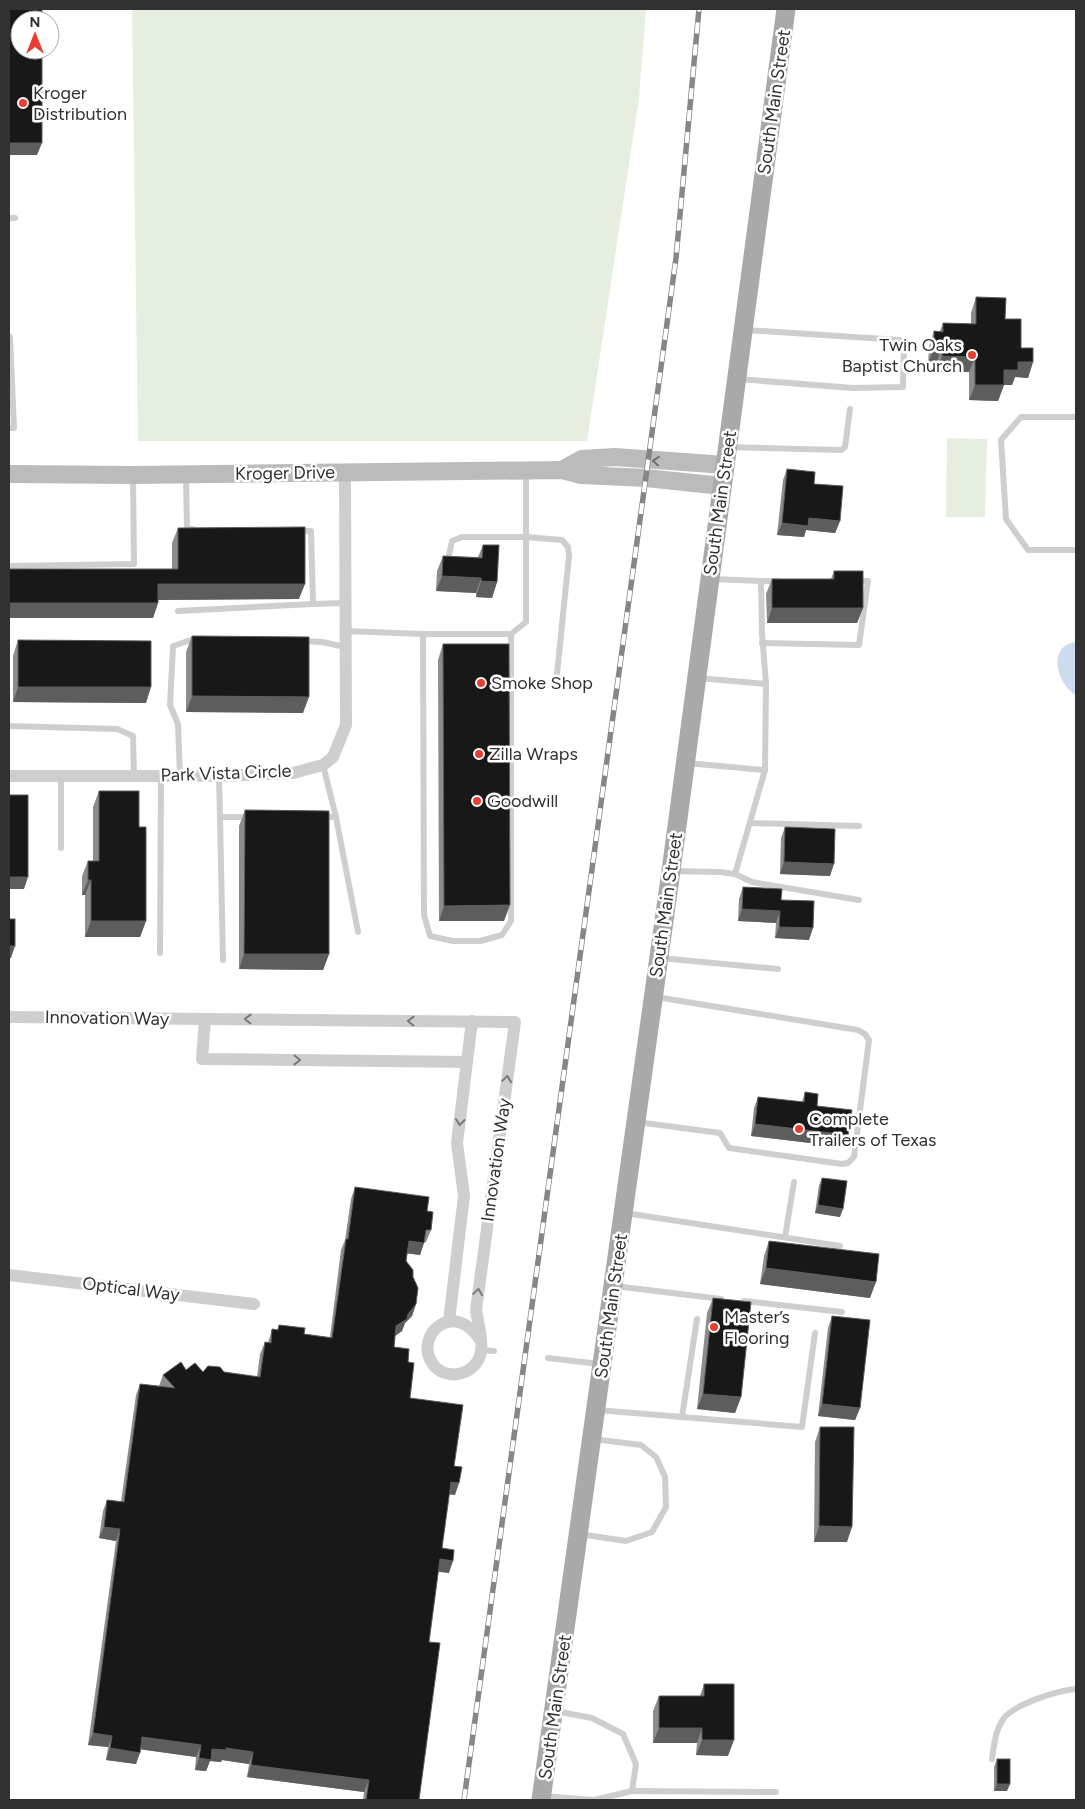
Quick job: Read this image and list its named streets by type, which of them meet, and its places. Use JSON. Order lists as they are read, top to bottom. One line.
{"streets":{"main road":["South Main Street","Kroger Drive"],"street":["Park Vista Circle","Innovation Way","Optical Way"]},"crossings":[["South Main Street","Kroger Drive"]],"places":["Kroger Distribution","Twin Oaks Baptist Church","Smoke Shop","Zilla Wraps","Goodwill","Complete Trailers of Texas","Master’s Flooring"],"north":"top"}
